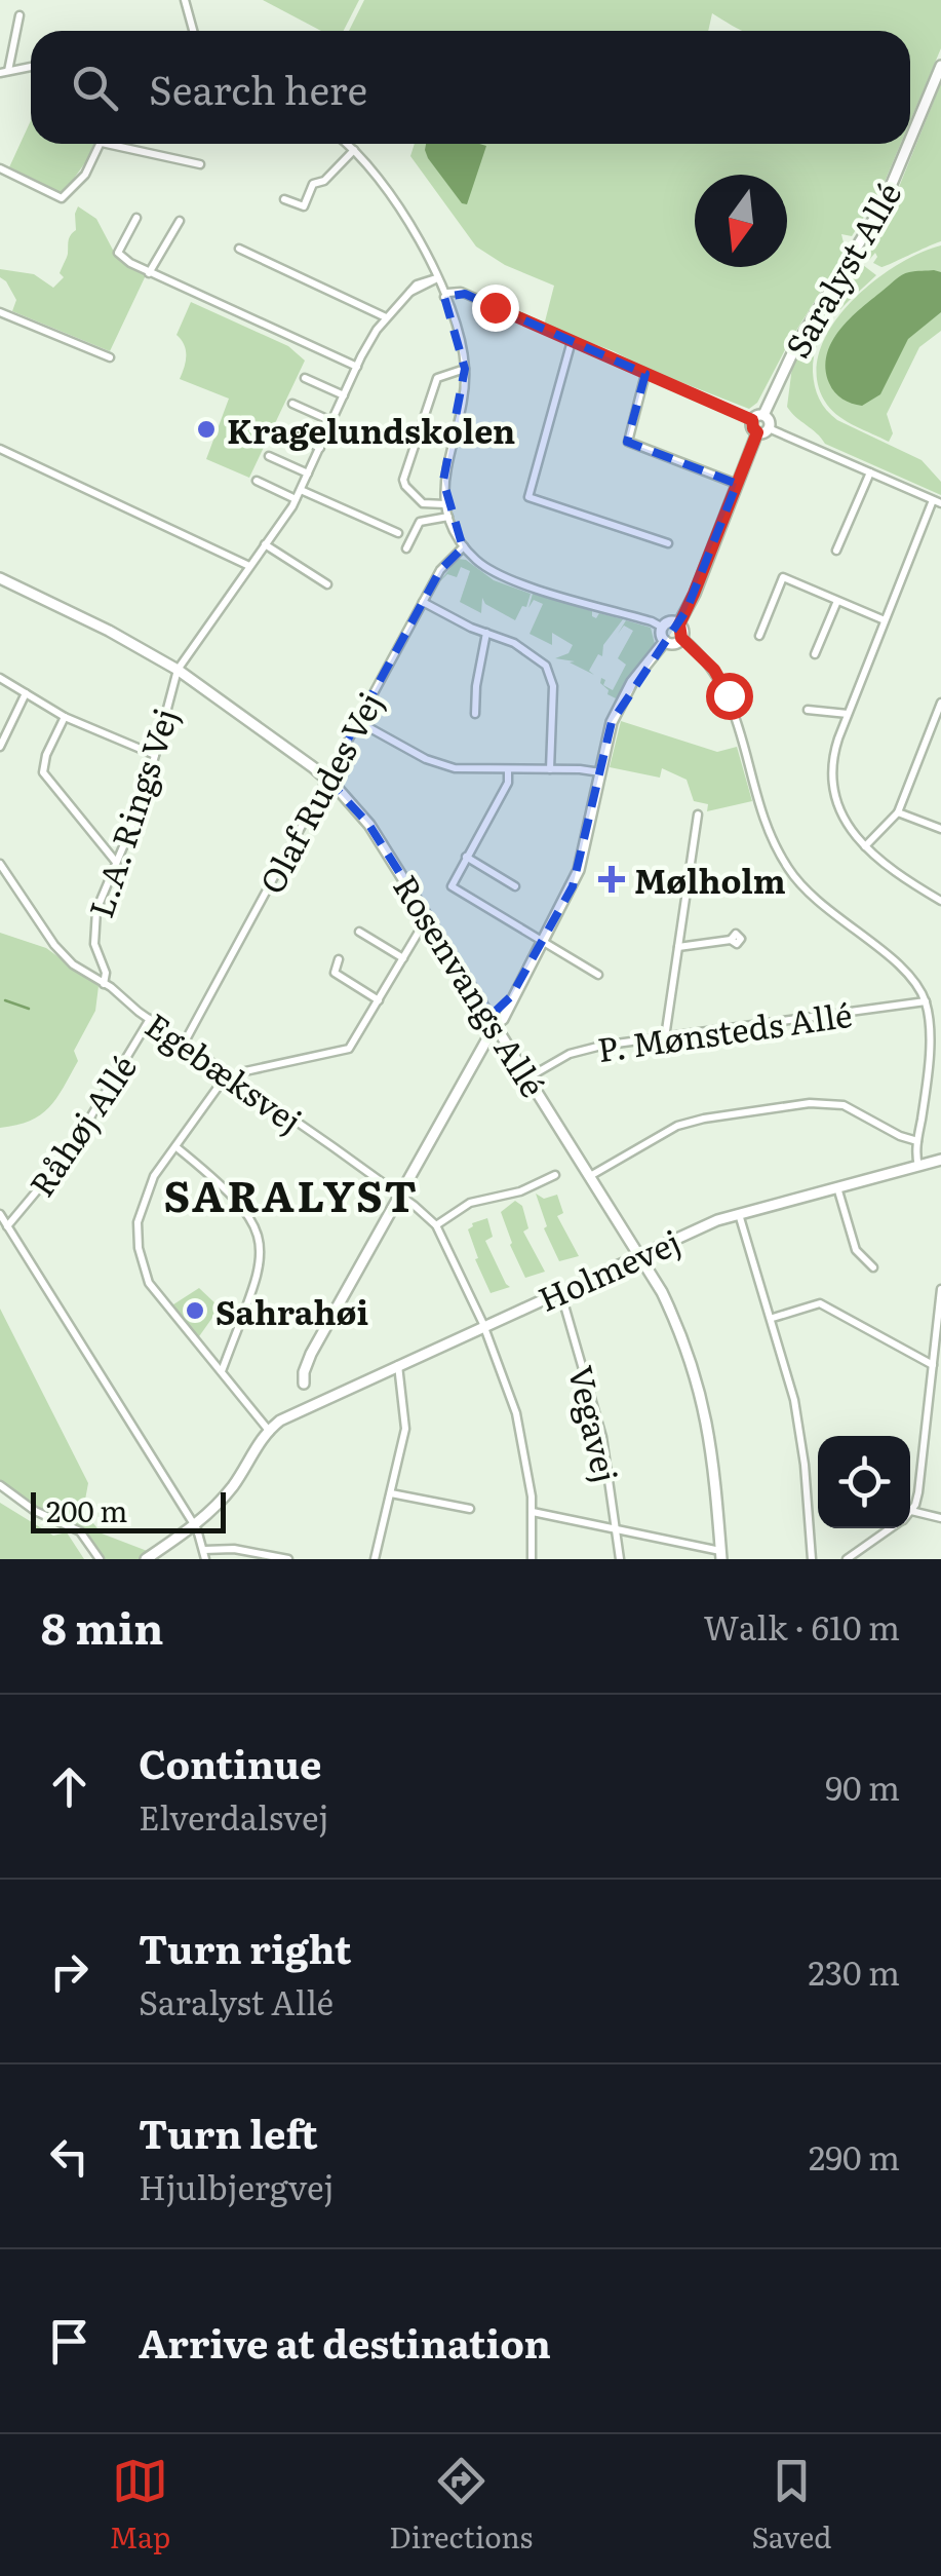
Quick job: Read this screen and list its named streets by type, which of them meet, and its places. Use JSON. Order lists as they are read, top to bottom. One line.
{"streets":{"street":["Saralyst Allé","Olaf Rudes Vej","L.A. Rings Vej","Rosenvangs Allé","P. Mønsteds Allé","Egebæksvej","Råhøj Allé","Holmevej","Vegavej"]},"crossings":[["Olaf Rudes Vej","Rosenvangs Allé"],["Olaf Rudes Vej","Egebæksvej"],["L.A. Rings Vej","Rosenvangs Allé"],["L.A. Rings Vej","Egebæksvej"],["Rosenvangs Allé","P. Mønsteds Allé"],["Rosenvangs Allé","Holmevej"],["Egebæksvej","Råhøj Allé"],["Egebæksvej","Holmevej"],["Holmevej","Vegavej"]],"districts":["SARALYST"],"places":{"other":["Kragelundskolen","Sahrahøi"],"health":["Mølholm"]},"scale_bar":"200 m","north":"bottom","page":{"search":"Search here","scale":"200 m","heading":["8 min","Walk · 610 m"],"list":[["Continue","Elverdalsvej","90 m"],["Turn right","Saralyst Allé","230 m"],["Turn left","Hjulbjergvej","290 m"],"Arrive at destination"],"nav":["Map","Directions","Saved"]}}
